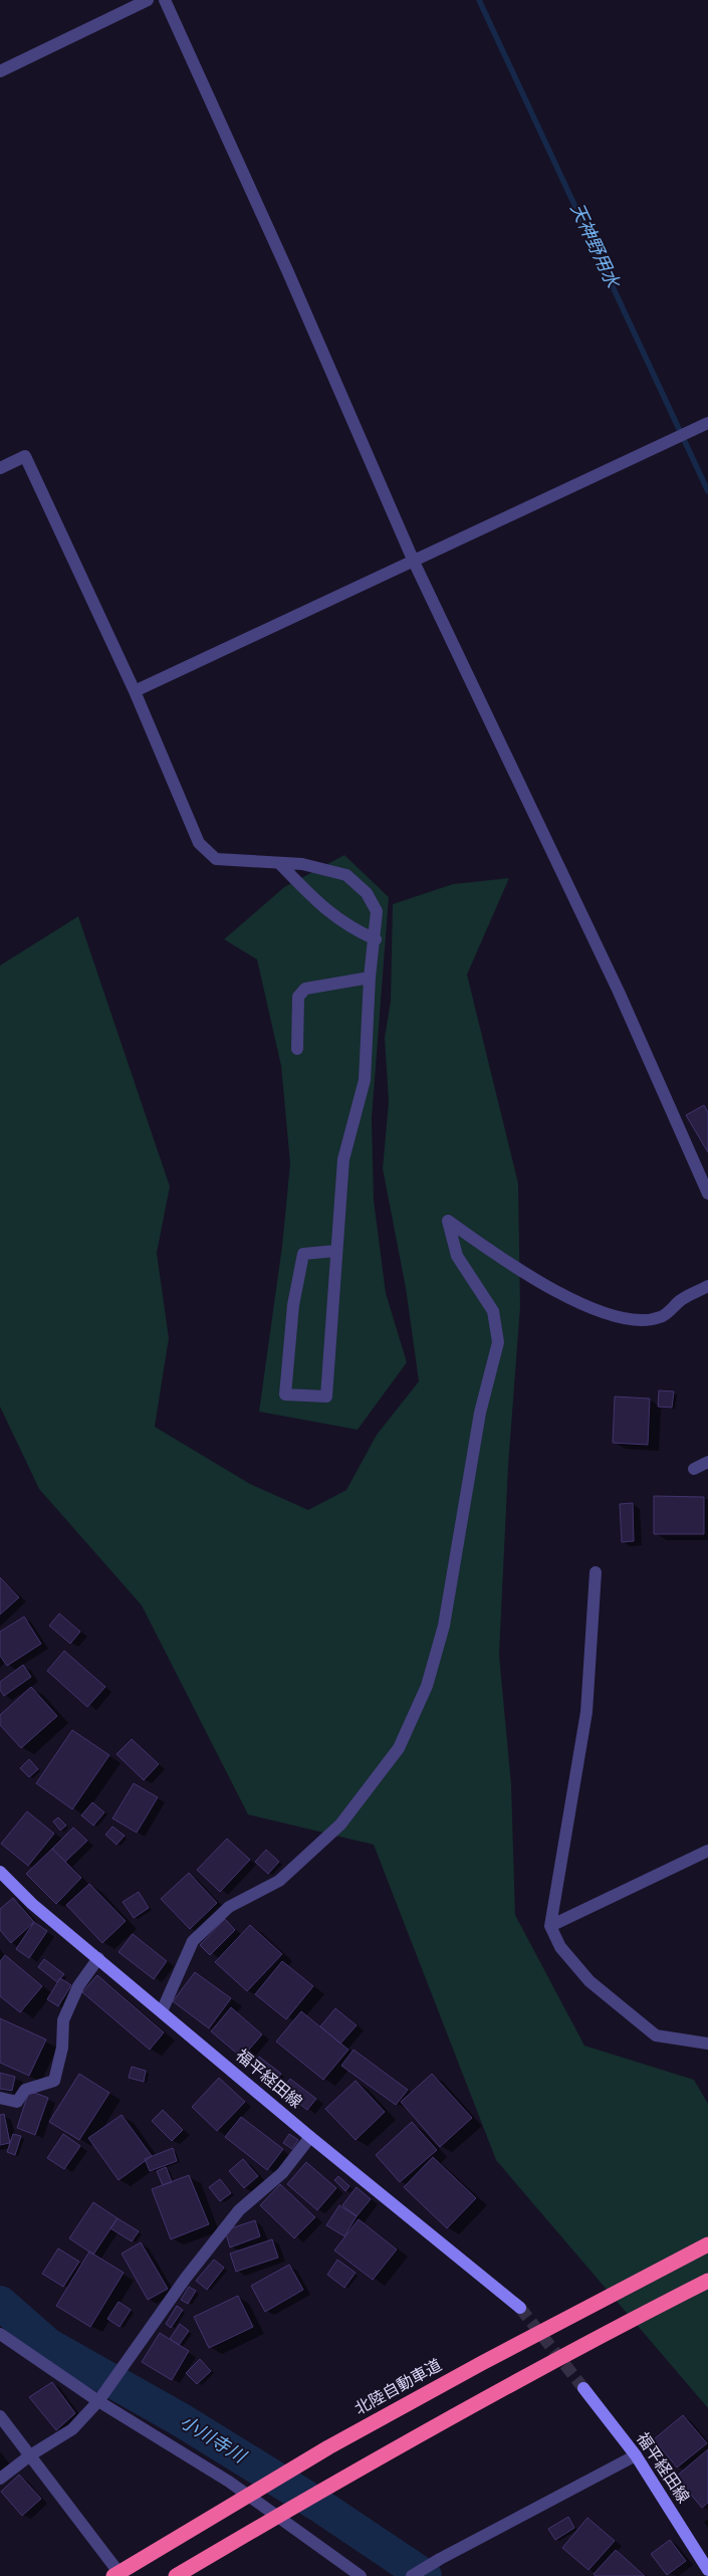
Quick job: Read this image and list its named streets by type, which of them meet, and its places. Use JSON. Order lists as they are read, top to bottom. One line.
{"streets":{"highway":["北陸自動車道"],"main road":["福平経田線"]},"water":["天神野用水","小川寺川"]}
